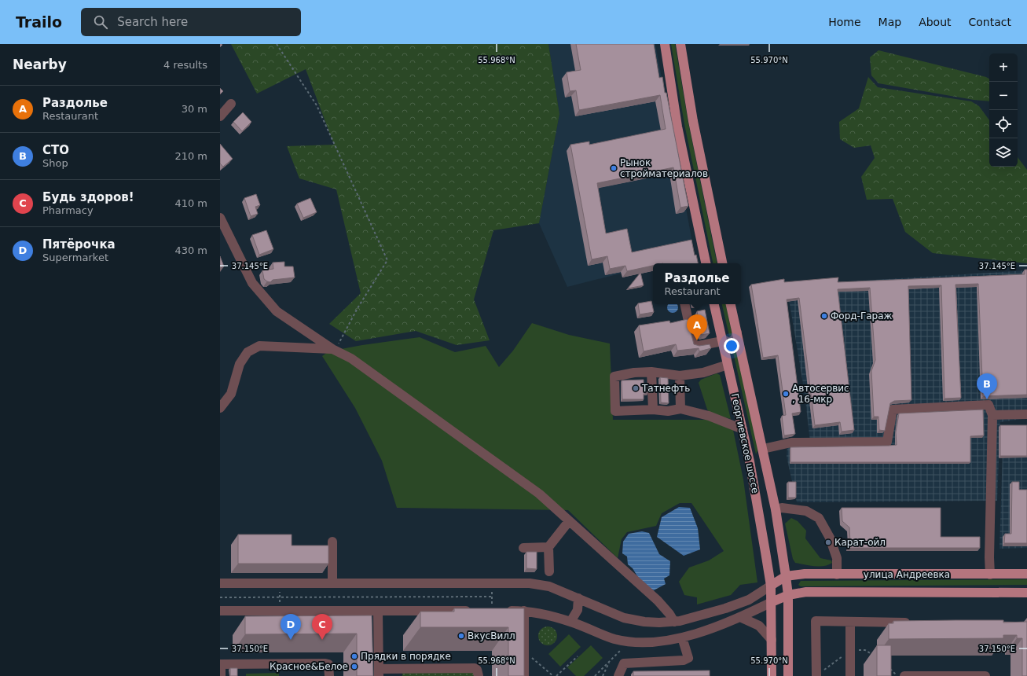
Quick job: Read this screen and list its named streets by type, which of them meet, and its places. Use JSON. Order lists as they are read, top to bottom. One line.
{"streets":{"main road":["Георгиевское шоссе","улица Андреевка"]},"crossings":[["Георгиевское шоссе","улица Андреевка"]],"places":["Рынок стройматериалов","Форд-Гараж","Татнефть","Автосервис , 16-мкр","Карат-ойл","ВкусВилл","Прядки в порядке","Красное&Белое"],"page":{"header":"Trailo","search":"Search here","nav":["Home","Map","About","Contact"],"heading":["Nearby","4 results"],"map_buttons":["+","−"],"list":[{"mark":"A","name":"Раздолье","note":"Restaurant","value":"30 m"},{"mark":"B","name":"СТО","note":"Shop","value":"210 m"},{"mark":"C","name":"Будь здоров!","note":"Pharmacy","value":"410 m"},{"mark":"D","name":"Пятёрочка","note":"Supermarket","value":"430 m"}],"popup":["Раздолье","Restaurant"],"pins":["A","B","C","D"]},"coordinates":["55.968°N","55.970°N","37.145°E","37.150°E"]}
